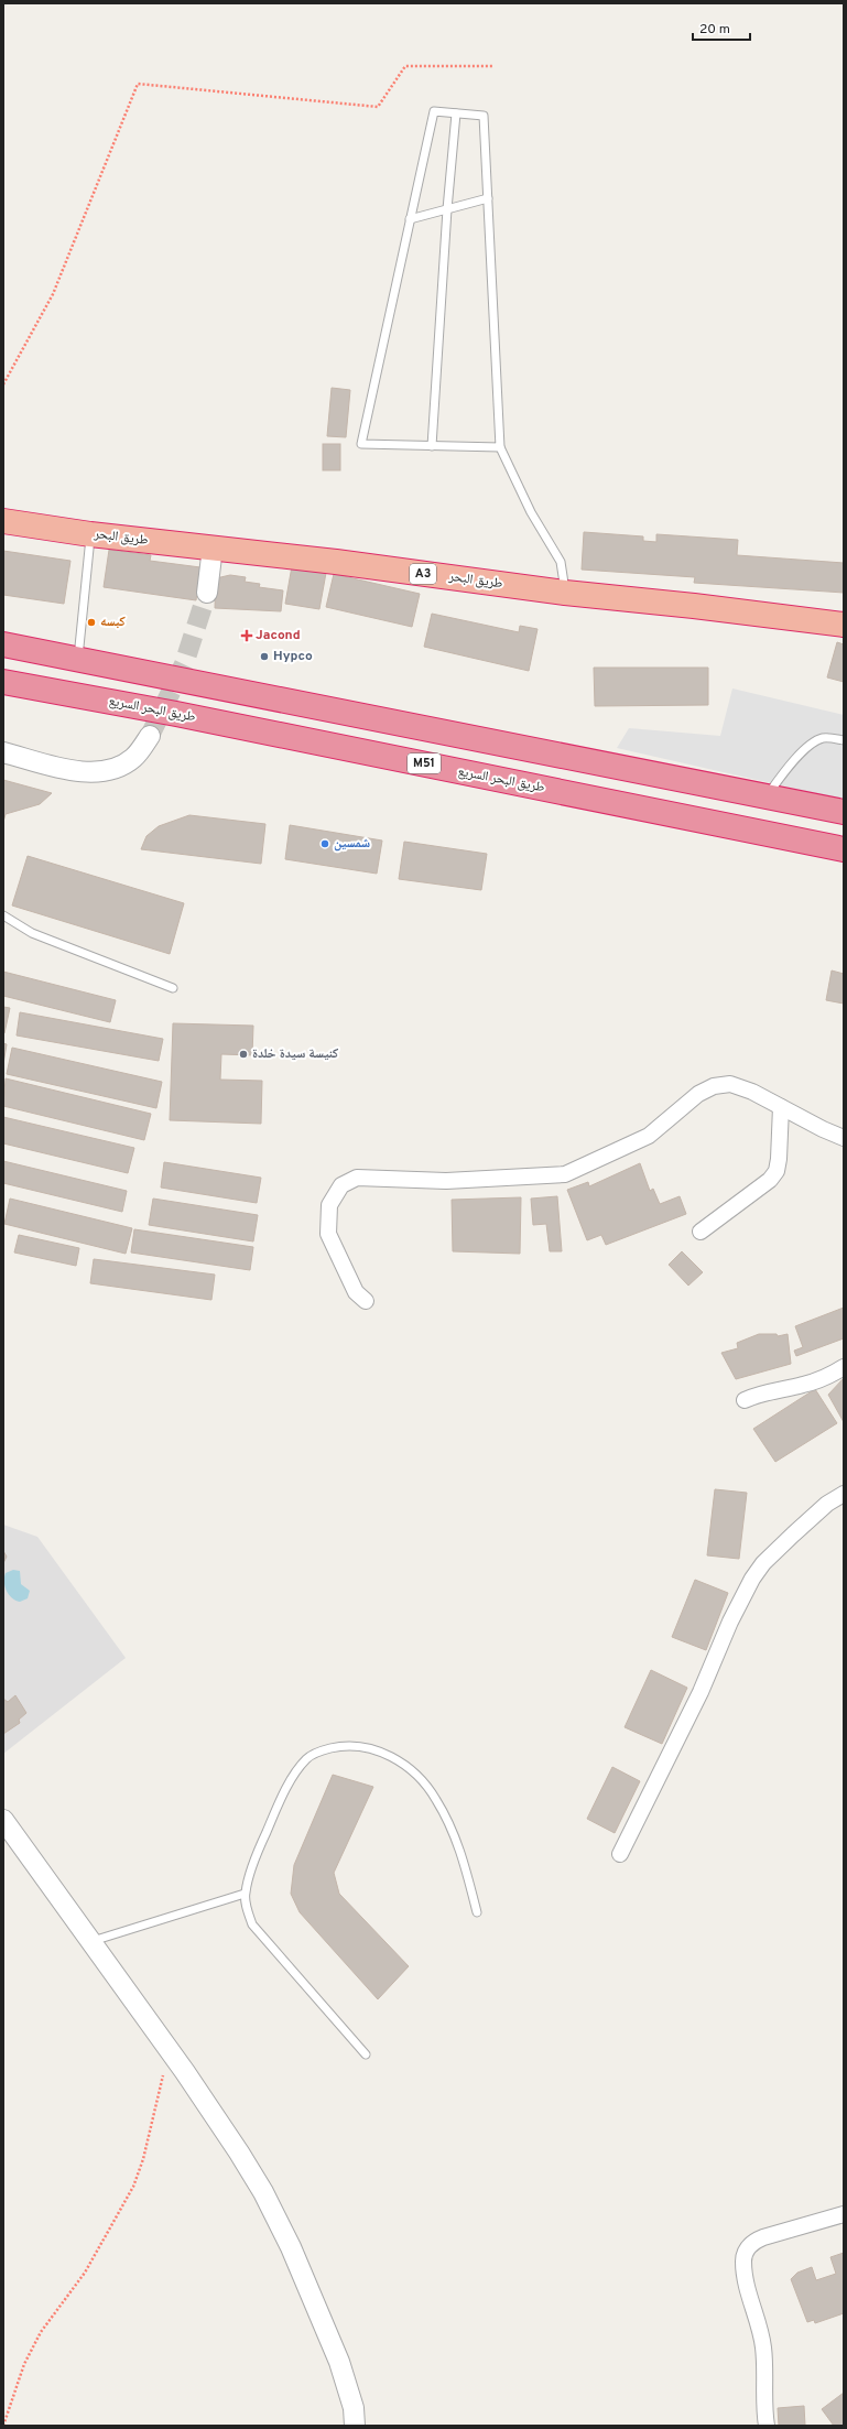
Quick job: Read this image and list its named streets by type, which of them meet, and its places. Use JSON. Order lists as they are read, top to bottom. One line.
{"streets":{"highway":["طريق البحر","A3","طريق البحر السريع","M51"]},"places":{"other":["كبسه","Hypco","شمسين","كنيسة سيدة خلدة"],"health":["Jacond"]},"scale_bar":"20 m"}
